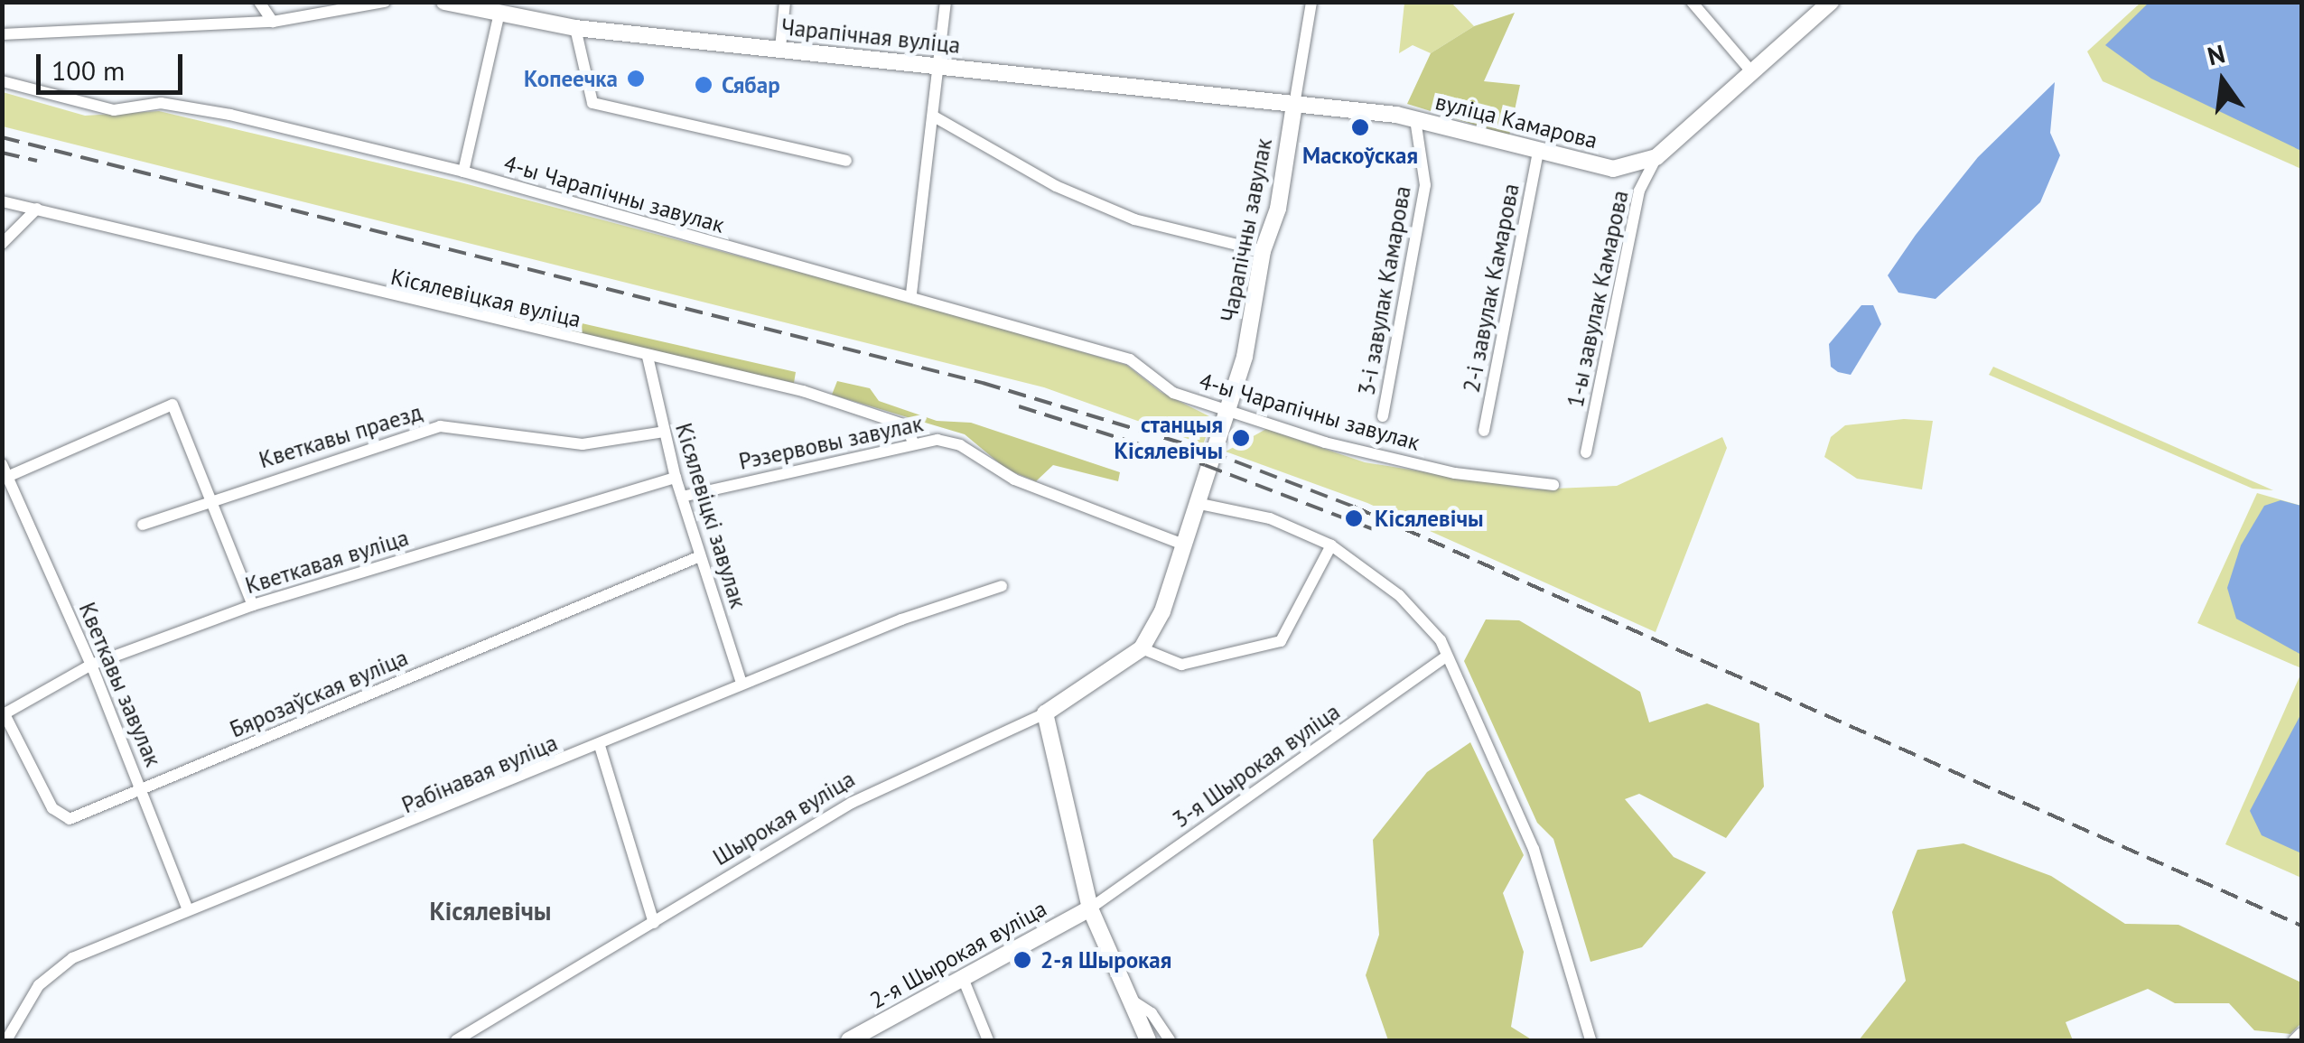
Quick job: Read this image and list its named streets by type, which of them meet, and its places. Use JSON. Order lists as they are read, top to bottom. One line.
{"streets":{"street":["Чарапічная вуліца","вуліца Камарова","4-ы Чарапічны завулак","Чарапічны завулак","2-і завулак Камарова","3-і завулак Камарова","Кісялевіцкая вуліца","1-ы завулак Камарова","Кветкавы праезд","Рэзервовы завулак","Кісялевіцкі завулак","Кветкавая вуліца","Кветкавы завулак","Бярозаўская вуліца","3-я Шырокая вуліца","Рабінавая вуліца","Шырокая вуліца","2-я Шырокая вуліца"]},"crossings":[["Чарапічная вуліца","вуліца Камарова"],["Чарапічная вуліца","Чарапічны завулак"],["вуліца Камарова","Чарапічны завулак"],["вуліца Камарова","2-і завулак Камарова"],["вуліца Камарова","3-і завулак Камарова"],["вуліца Камарова","1-ы завулак Камарова"],["4-ы Чарапічны завулак","Чарапічны завулак"],["4-ы Чарапічны завулак","Шырокая вуліца"],["Чарапічны завулак","Шырокая вуліца"],["Кісялевіцкая вуліца","Рэзервовы завулак"],["Кісялевіцкая вуліца","Кісялевіцкі завулак"],["Кветкавы праезд","Кісялевіцкі завулак"],["Рэзервовы завулак","Кісялевіцкі завулак"],["Рэзервовы завулак","Шырокая вуліца"],["Кісялевіцкі завулак","Кветкавая вуліца"],["Кісялевіцкі завулак","Бярозаўская вуліца"],["Кісялевіцкі завулак","Рабінавая вуліца"],["Кветкавая вуліца","Кветкавы завулак"],["Кветкавая вуліца","Бярозаўская вуліца"],["Кветкавы завулак","Бярозаўская вуліца"],["Кветкавы завулак","Рабінавая вуліца"],["3-я Шырокая вуліца","2-я Шырокая вуліца"]],"districts":["Кісялевічы"],"places":["Копеечка","Сябар","Маскоўская","станцыя Кісялевічы","Кісялевічы","2-я Шырокая"],"scale_bar":"100 m","north":"top"}
